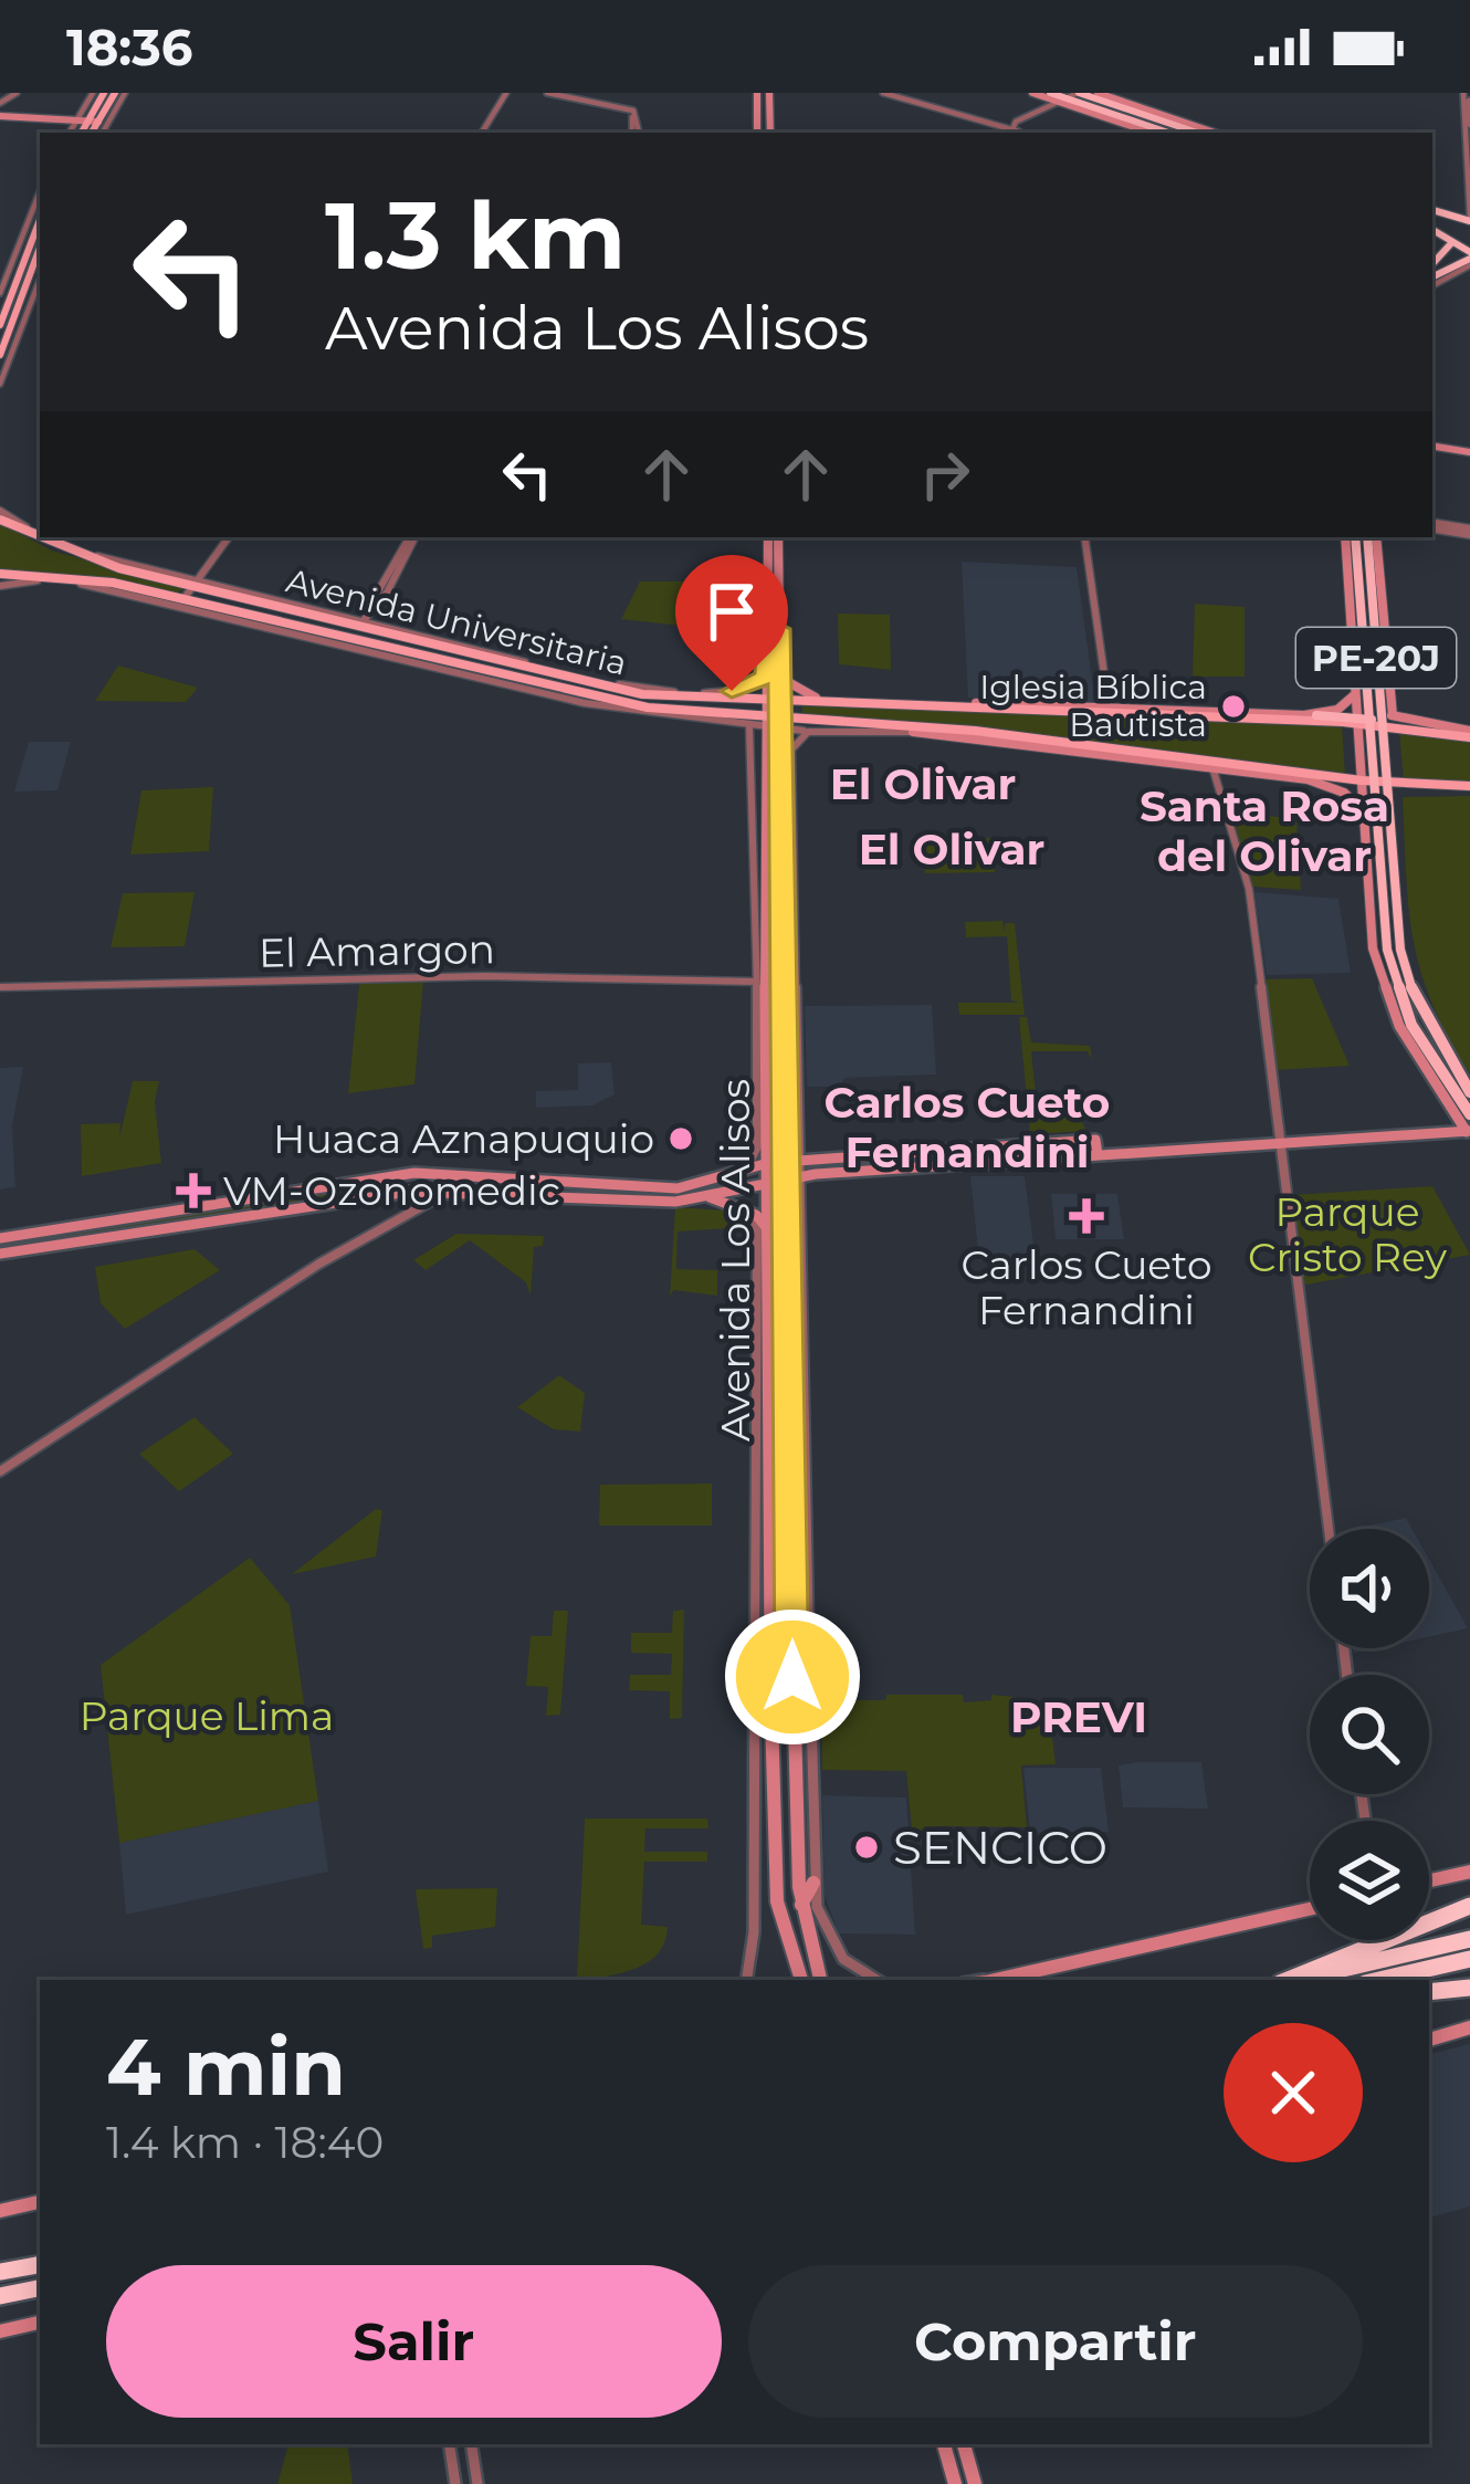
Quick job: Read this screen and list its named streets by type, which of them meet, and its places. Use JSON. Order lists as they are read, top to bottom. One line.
{"streets":{"highway":["PE-20J"],"main road":["Avenida Universitaria","Avenida Los Alisos"],"street":["El Amargon"]},"crossings":[["Avenida Universitaria","PE-20J"],["Avenida Universitaria","Avenida Los Alisos"],["El Amargon","Avenida Los Alisos"]],"districts":["El Olivar","Santa Rosa del Olivar","El Olivar","Carlos Cueto Fernandini","PREVI"],"parks":["Parque Cristo Rey","Parque Lima"],"places":{"other":["Iglesia Bíblica Bautista","Huaca Aznapuquio","SENCICO"],"health":["VM-Ozonomedic","Carlos Cueto Fernandini"]},"page":{"status":"18:36","turn":["1.3 km","Avenida Los Alisos"],"heading":["4 min","1.4 km · 18:40"],"buttons":["Salir","Compartir"]}}
